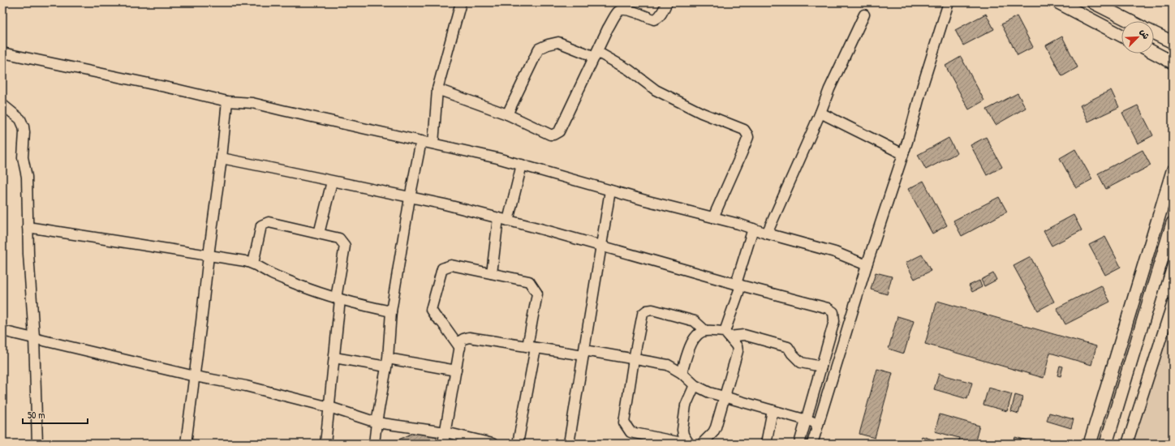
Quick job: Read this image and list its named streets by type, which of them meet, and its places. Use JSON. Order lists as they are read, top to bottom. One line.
{"scale_bar":"50 m","north":"top right"}
